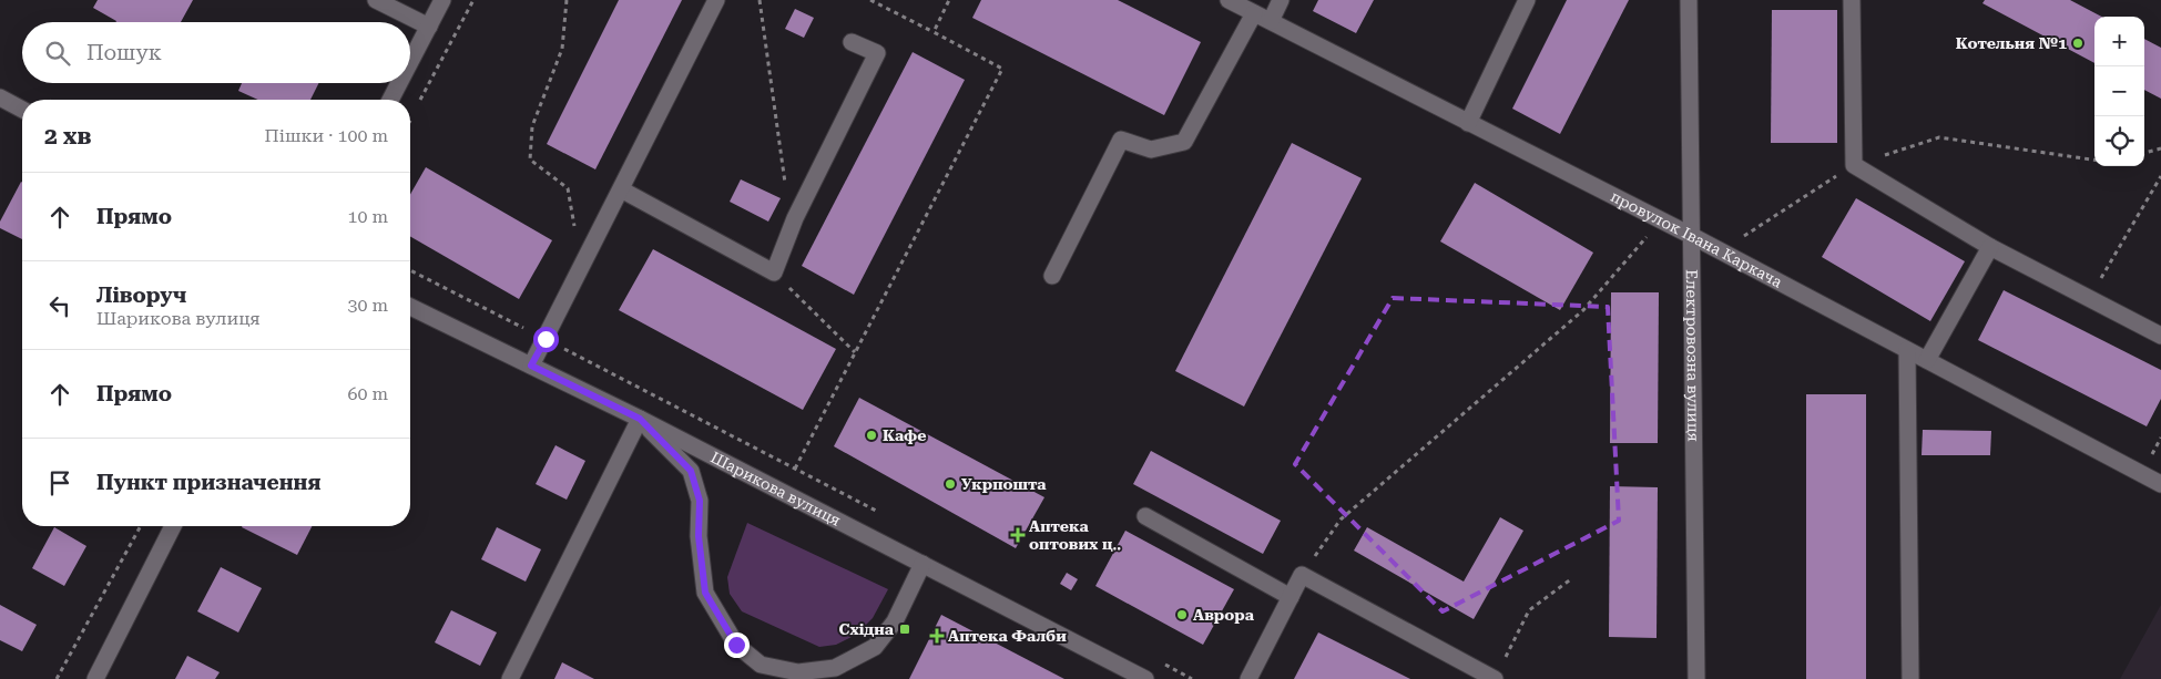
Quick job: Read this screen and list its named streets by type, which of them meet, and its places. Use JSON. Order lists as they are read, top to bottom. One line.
{"streets":{"street":["провулок Івана Каркача","Електровозна вулиця","Шарикова вулиця"]},"crossings":[["провулок Івана Каркача","Електровозна вулиця"]],"places":{"other":["Котельня №1","Кафе","Укрпошта","Аврора"],"health":["Аптека оптових ц‥","Аптека Фалби"],"transit":["Східна"]},"page":{"map_buttons":["+","−"],"search":"Пошук","heading":["2 хв","Пішки · 100 m"],"list":[["Прямо","10 m"],["Ліворуч","Шарикова вулиця","30 m"],["Прямо","60 m"],"Пункт призначення"]}}
